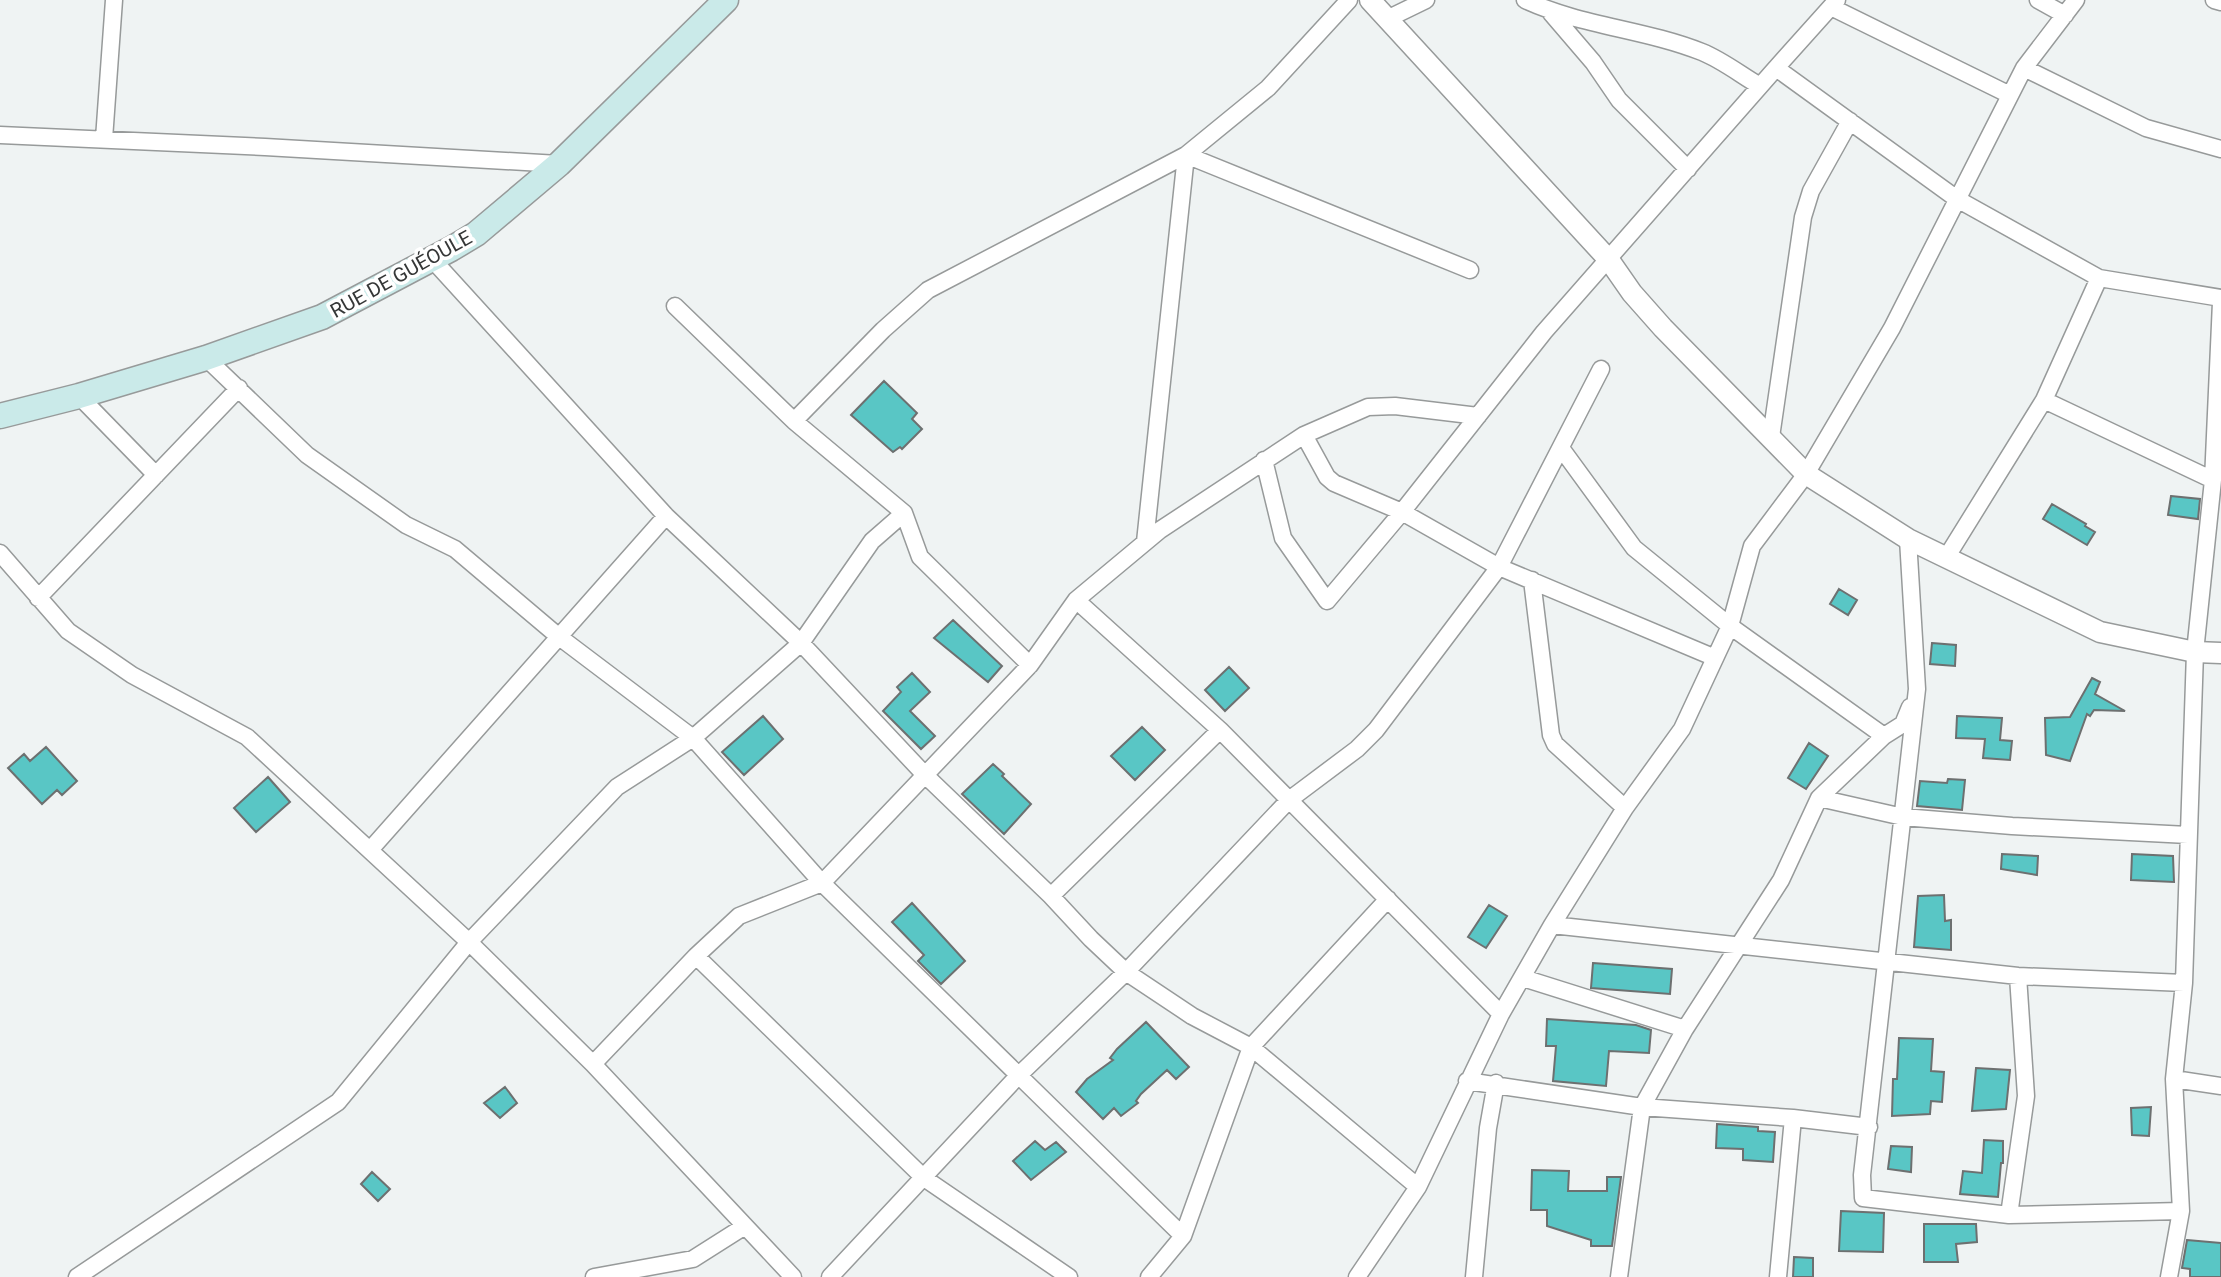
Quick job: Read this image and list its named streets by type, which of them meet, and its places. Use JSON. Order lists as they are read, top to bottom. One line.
{"streets":{"main road":["RUE DE GUÉOULE"]}}
